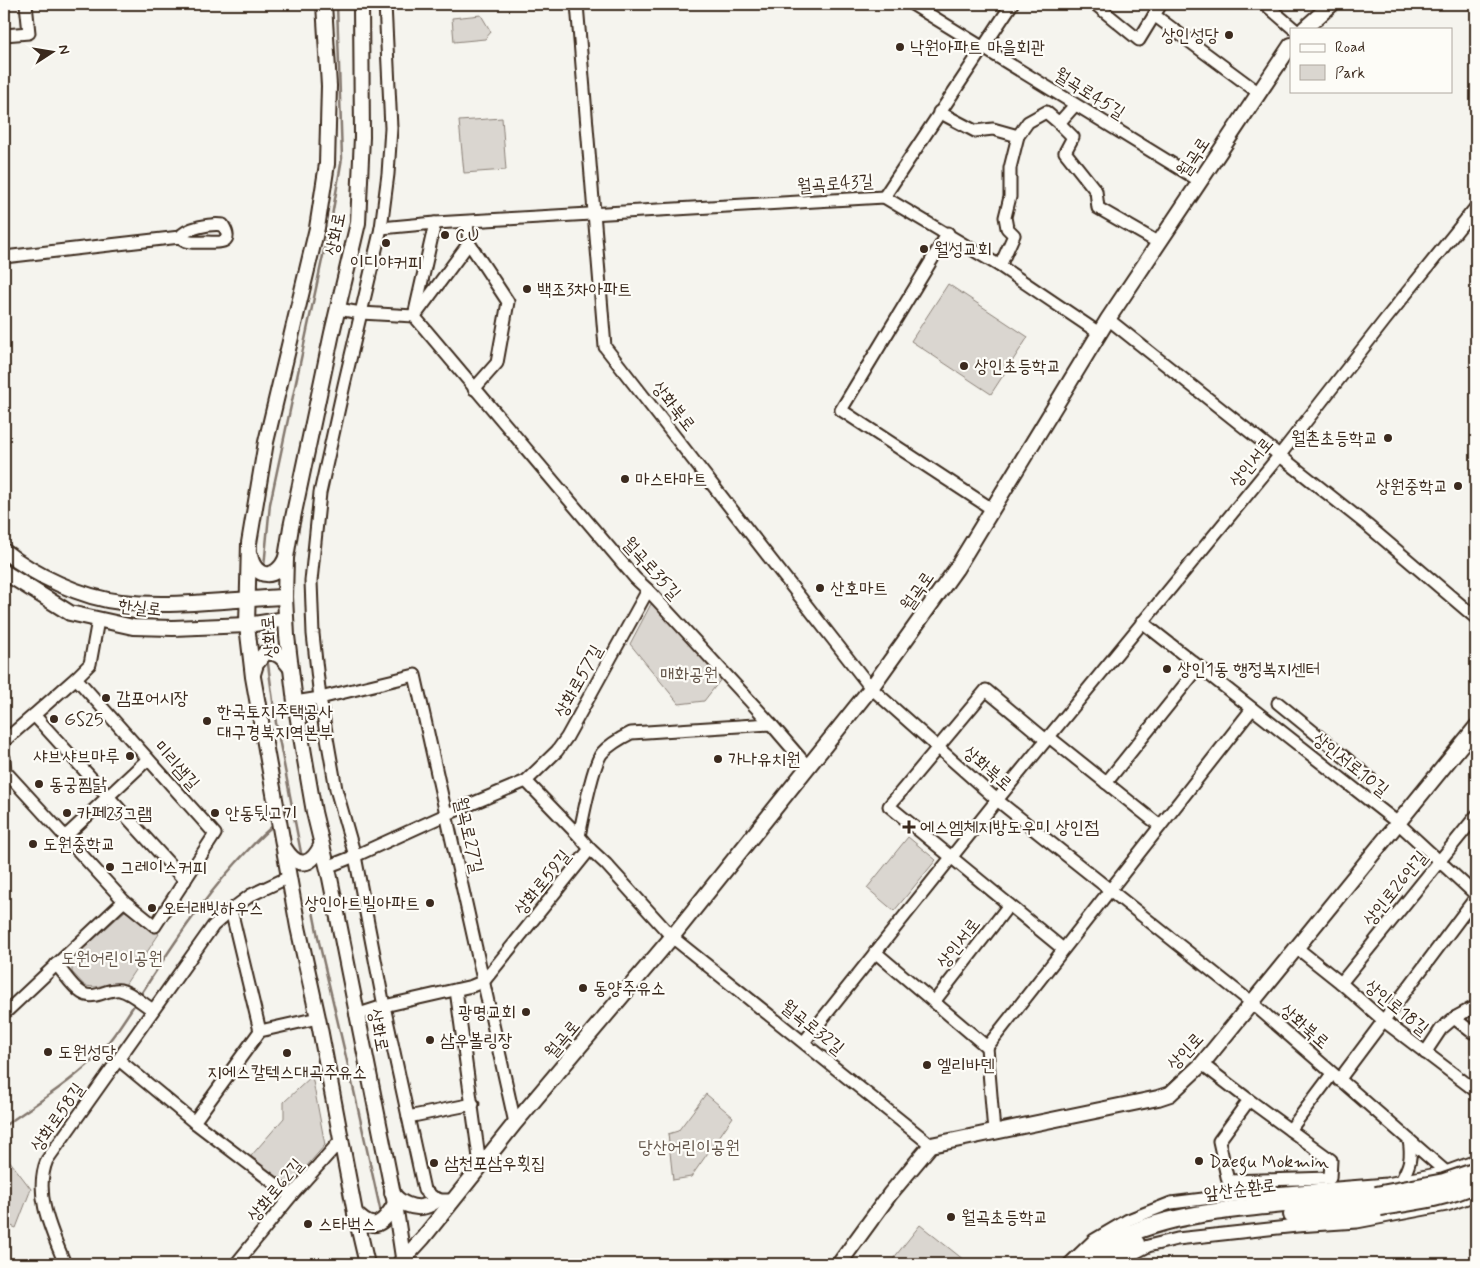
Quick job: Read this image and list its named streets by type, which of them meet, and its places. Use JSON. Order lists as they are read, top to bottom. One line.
{"streets":{"highway":["앞산순환로"],"main road":["월곡로","상화로","한실로","상인로"],"street":["월곡로45길","월곡로43길","상화북로","상인서로","월곡로35길","상화로57길","상인서로10길","미리샘길","월곡로27길","상화로59길","상인로26안길","상인로18길","월곡로32길","상화로58길","상화로62길"]},"crossings":[["월곡로45길","월곡로"],["월곡로","월곡로43길"],["월곡로","상화로"],["월곡로","상화북로"],["월곡로","월곡로35길"],["월곡로","월곡로27길"],["월곡로","월곡로32길"],["월곡로43길","상화북로"],["상화로","한실로"],["상화로","상화로57길"],["상화로","월곡로27길"],["상화로","상화로58길"],["상화로","상화로62길"],["상화북로","상인서로"],["상화북로","상인로"],["상화북로","앞산순환로"],["상인서로","상인서로10길"],["상인서로","월곡로32길"],["월곡로35길","상화로57길"],["월곡로35길","상화로59길"],["상화로57길","월곡로27길"],["상인서로10길","상인로26안길"],["상인서로10길","상인로"],["월곡로27길","상화로59길"],["상인로26안길","상인로18길"],["상인로18길","상인로"],["월곡로32길","상인로"]],"parks":["매화공원","도원어린이공원","당산어린이공원"],"places":{"other":["상인성당","낙원아파트 마을회관","CU","이디야커피","월성교회","백조3차아파트","상인초등학교","월촌초등학교","마스타마트","상원중학교","산호마트","상인1동 행정복지센터","감포어시장","GS25","한국토지주택공사 대구경북지역본부","샤브샤브마루","가나유치원","동궁찜닭","카페23그램","안동뒷고기","도원중학교","그레이스커피","상인아트빌아파트","오터래빗하우스","동양주유소","광명교회","삼우볼링장","도원성당","지에스칼텍스대곡주유소","엘리바덴","Daegu Mokmin","삼천포삼우횟집","월곡초등학교","스타벅스"],"health":["에스엠체지방도우미 상인점"]},"legend":["Road","Park"],"north":"right"}
